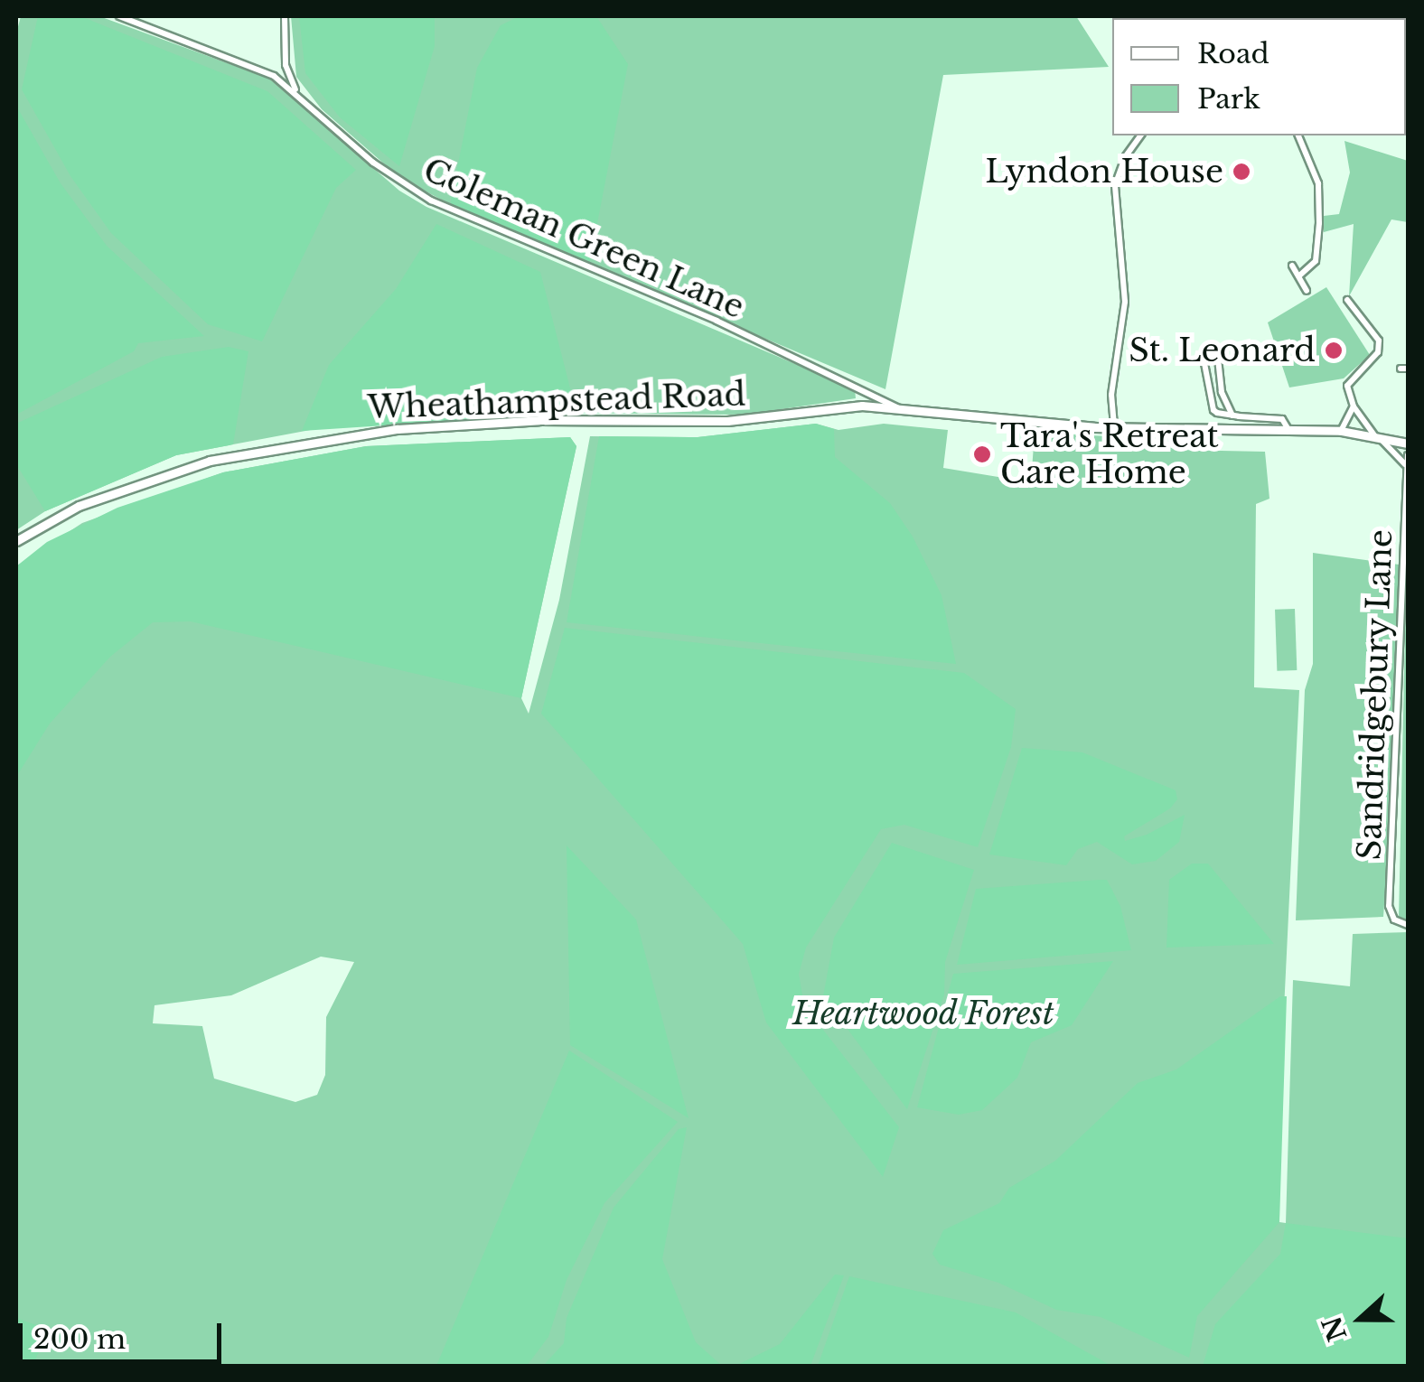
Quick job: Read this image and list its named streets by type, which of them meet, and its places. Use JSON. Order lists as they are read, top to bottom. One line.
{"streets":{"main road":["Wheathampstead Road"],"street":["Coleman Green Lane","Sandridgebury Lane"]},"crossings":[["Coleman Green Lane","Wheathampstead Road"]],"parks":["Heartwood Forest"],"places":["Lyndon House","St. Leonard","Tara's Retreat Care Home"],"legend":["Road","Park"],"scale_bar":"200 m","north":"left"}
